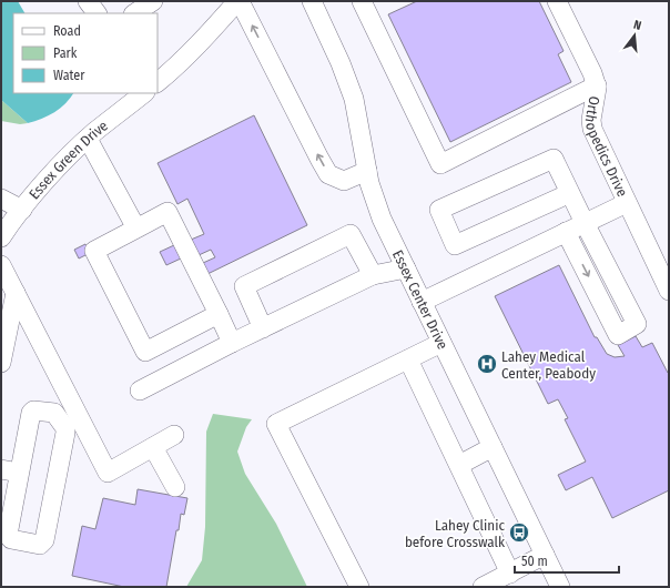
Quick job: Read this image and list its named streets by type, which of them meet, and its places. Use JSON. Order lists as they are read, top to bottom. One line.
{"streets":{"street":["Orthopedics Drive","Essex Green Drive","Essex Center Drive"]},"places":{"hospital":["Lahey Medical Center, Peabody"],"bus stop":["Lahey Clinic before Crosswalk"]},"legend":["Road","Park","Water"],"scale_bar":"50 m","north":"top"}
